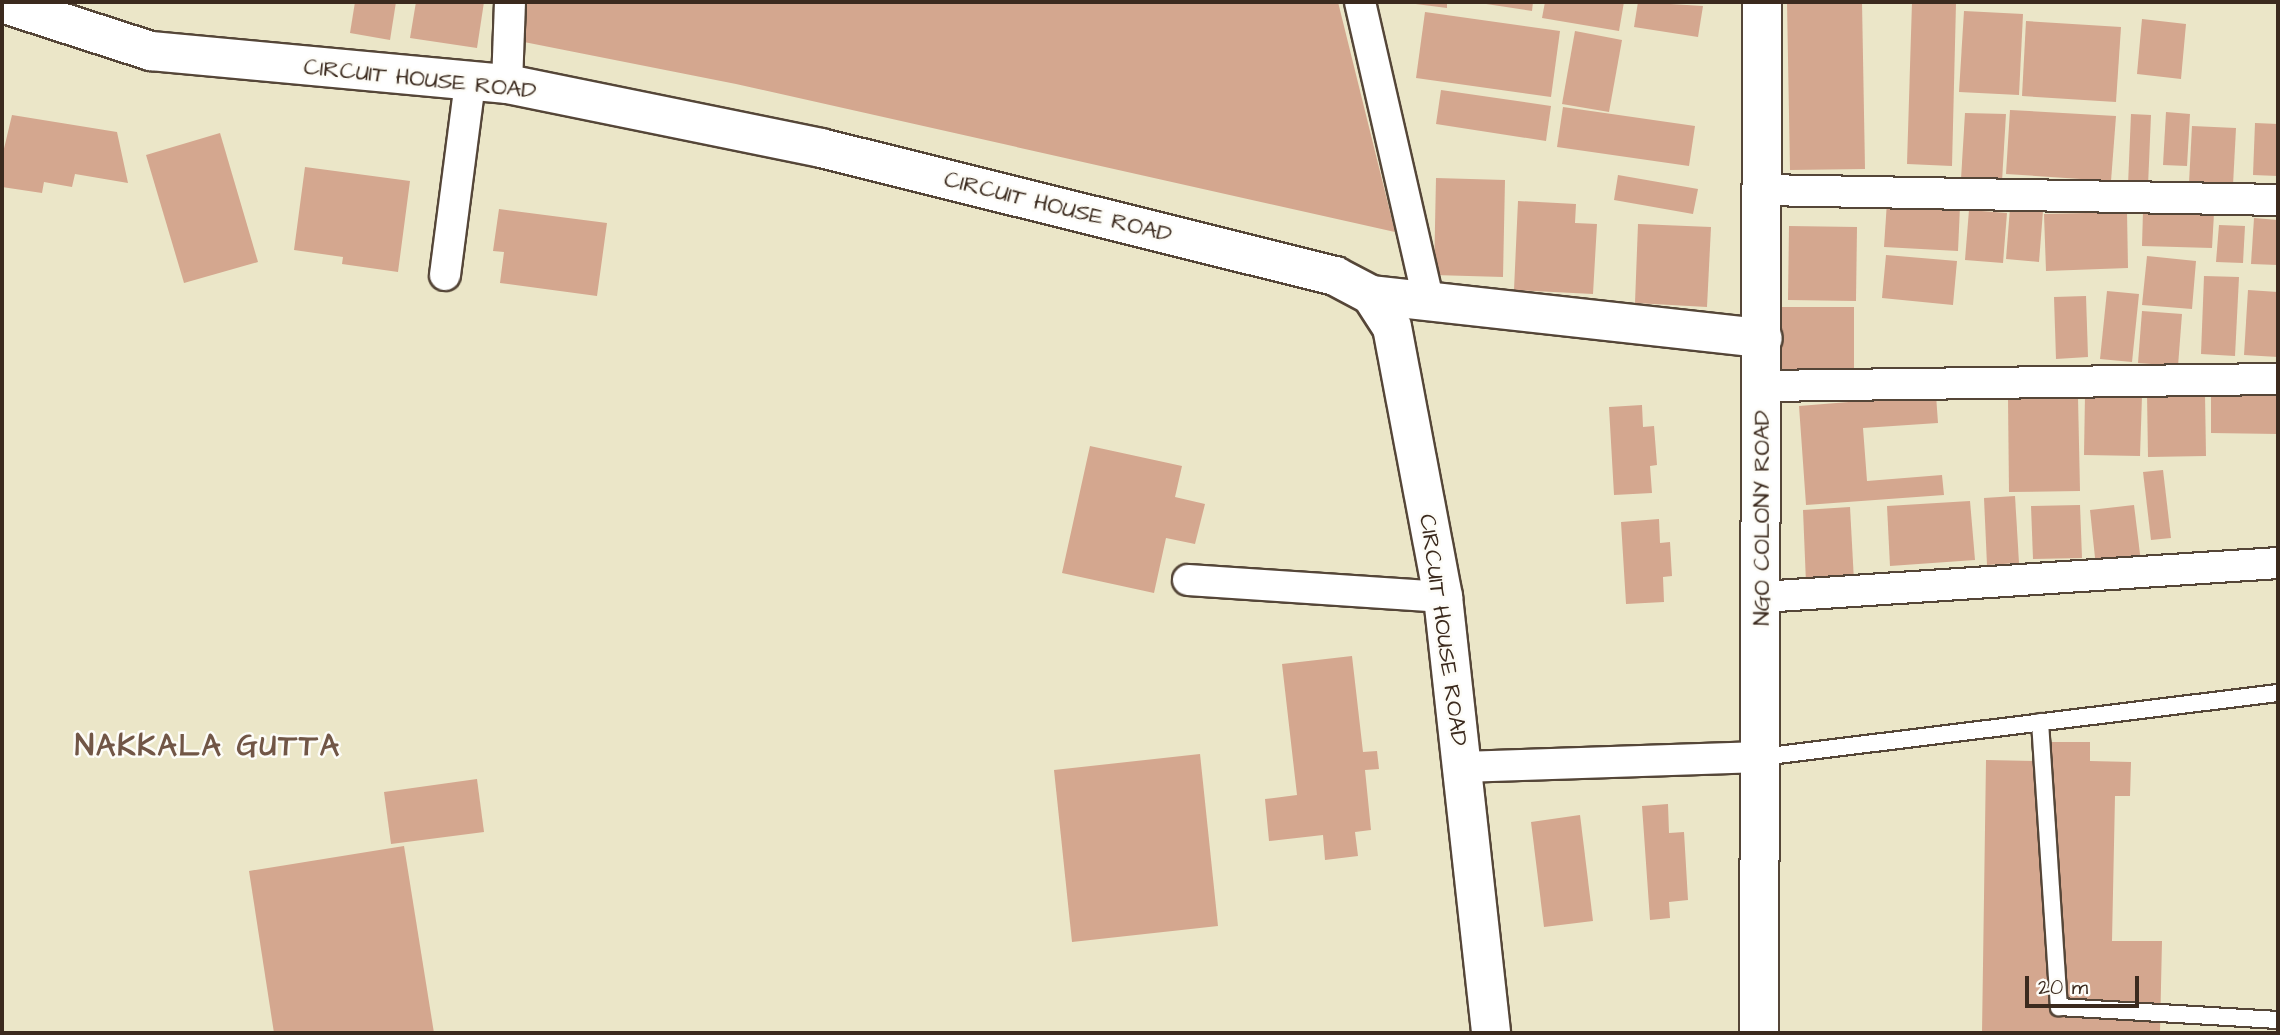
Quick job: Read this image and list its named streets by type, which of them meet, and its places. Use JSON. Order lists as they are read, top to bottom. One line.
{"streets":{"street":["CIRCUIT HOUSE ROAD","NGO COLONY ROAD"]},"districts":["NAKKALA GUTTA"],"scale_bar":"20 m"}
